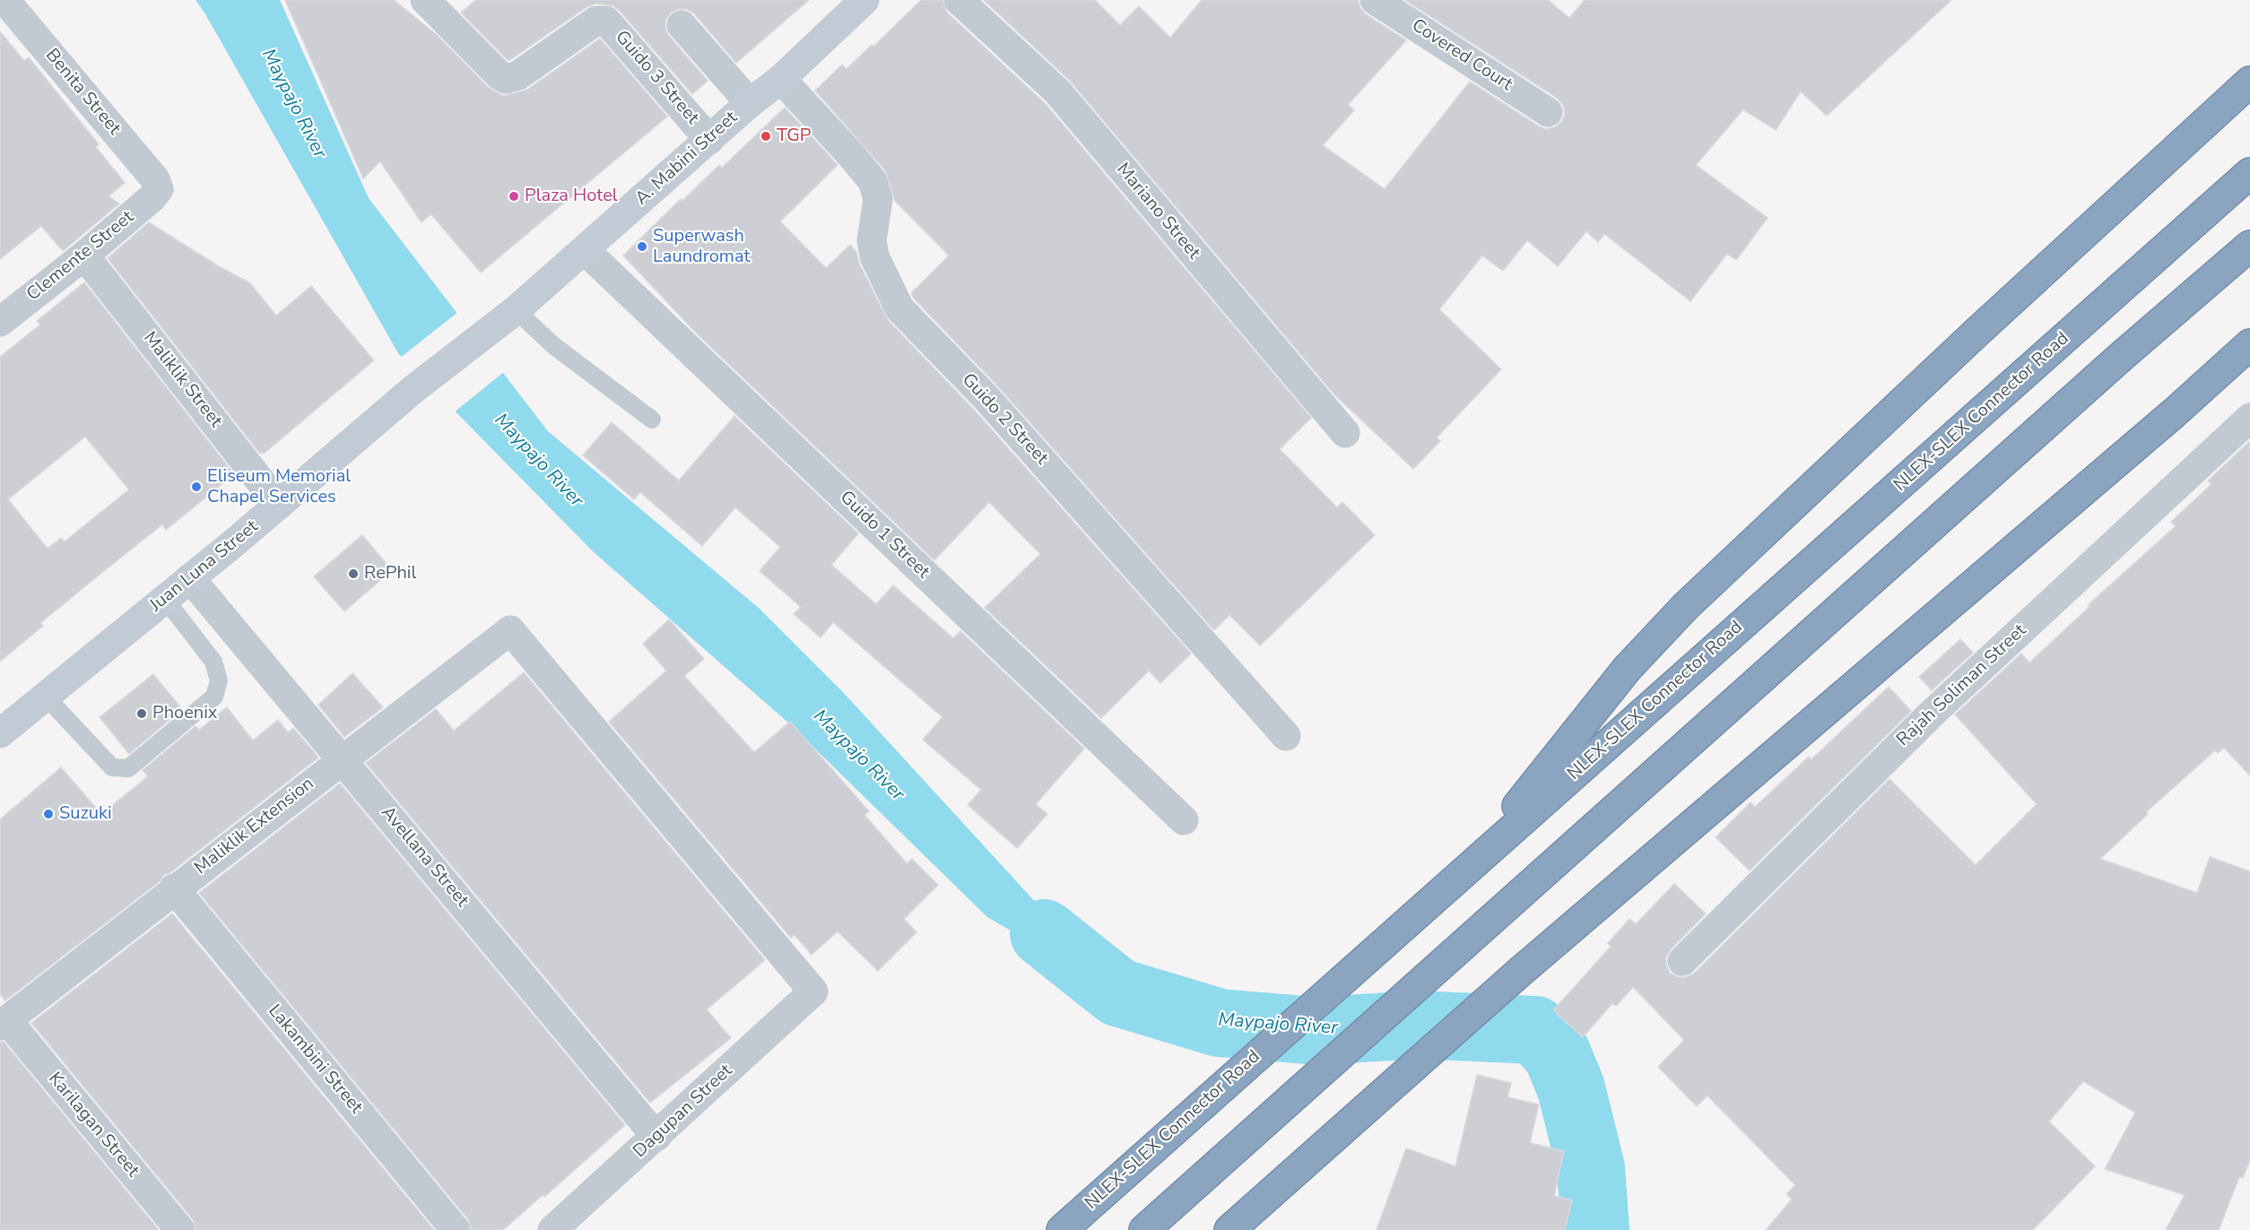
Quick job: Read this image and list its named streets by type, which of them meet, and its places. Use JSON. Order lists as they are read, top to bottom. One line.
{"streets":{"highway":["NLEX-SLEX Connector Road"],"main road":["A. Mabini Street","Juan Luna Street"],"street":["Covered Court","Guido 3 Street","Benita Street","Mariano Street","Clemente Street","Maliklik Street","Guido 2 Street","Guido 1 Street","Rajah Soliman Street","Maliklik Extension","Avellana Street","Lakambini Street","Dagupan Street","Karilagan Street"]},"crossings":[["Guido 3 Street","A. Mabini Street"],["Benita Street","Clemente Street"],["A. Mabini Street","Guido 2 Street"],["A. Mabini Street","Guido 1 Street"],["A. Mabini Street","Juan Luna Street"],["Clemente Street","Maliklik Street"],["Maliklik Street","Juan Luna Street"],["Juan Luna Street","Avellana Street"],["Maliklik Extension","Avellana Street"],["Maliklik Extension","Lakambini Street"],["Maliklik Extension","Dagupan Street"],["Maliklik Extension","Karilagan Street"],["Avellana Street","Dagupan Street"]],"water":["Maypajo River"],"places":["TGP","Plaza Hotel","Superwash Laundromat","Eliseum Memorial Chapel Services","RePhil","Phoenix","Suzuki"]}
